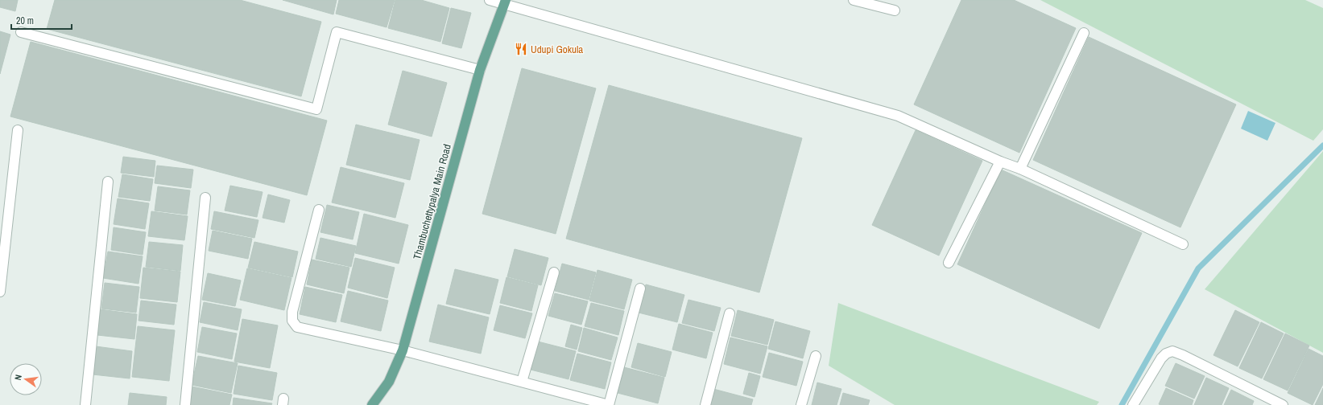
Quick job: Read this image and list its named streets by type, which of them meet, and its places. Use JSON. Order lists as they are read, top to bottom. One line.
{"streets":{"main road":["Thambuchettypalya Main Road"]},"places":{"restaurant":["Udupi Gokula"]},"scale_bar":"20 m","north":"left"}
